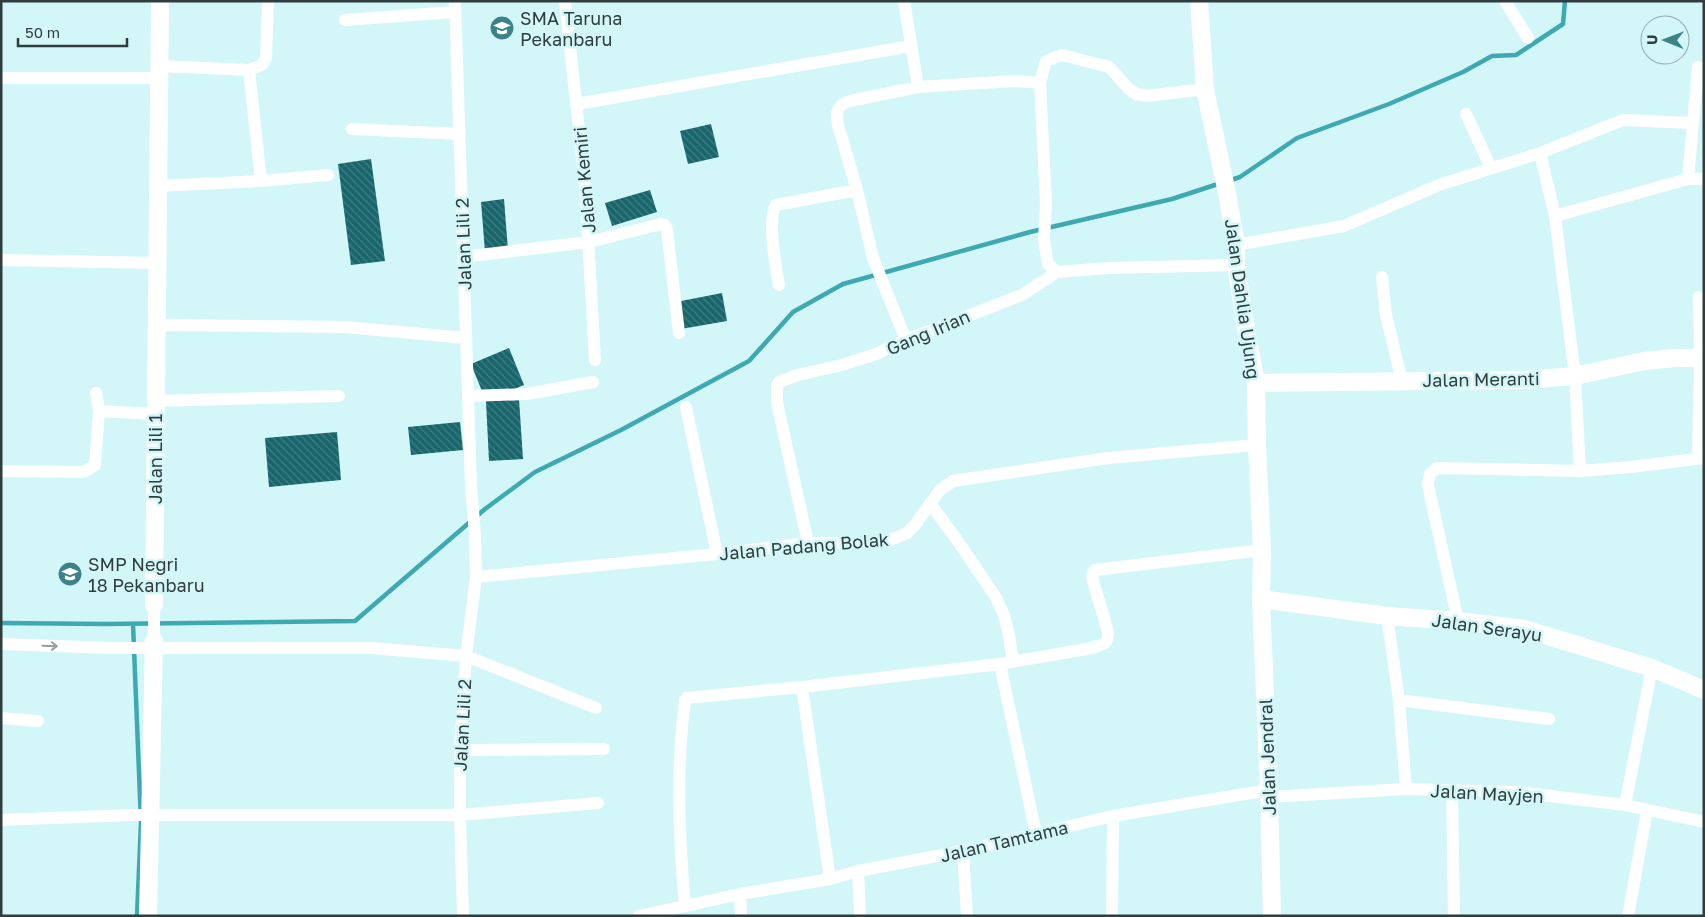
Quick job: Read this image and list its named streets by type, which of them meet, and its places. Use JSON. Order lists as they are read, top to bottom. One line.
{"streets":{"street":["Jalan Kemiri","Jalan Lili 2","Jalan Dahlia Ujung","Gang Irian","Jalan Meranti","Jalan Lili 1","Jalan Padang Bolak","Jalan Serayu","Jalan Jendral","Jalan Mayjen","Jalan Tamtama"]},"crossings":[["Jalan Lili 2","Jalan Padang Bolak"],["Jalan Dahlia Ujung","Gang Irian"],["Jalan Dahlia Ujung","Jalan Meranti"],["Jalan Dahlia Ujung","Jalan Padang Bolak"],["Jalan Dahlia Ujung","Jalan Serayu"],["Jalan Dahlia Ujung","Jalan Jendral"],["Gang Irian","Jalan Padang Bolak"],["Jalan Serayu","Jalan Jendral"],["Jalan Jendral","Jalan Mayjen"],["Jalan Jendral","Jalan Tamtama"],["Jalan Mayjen","Jalan Tamtama"]],"places":{"school or university":["SMA Taruna Pekanbaru","SMP Negri 18 Pekanbaru"]},"scale_bar":"50 m","north":"left"}
